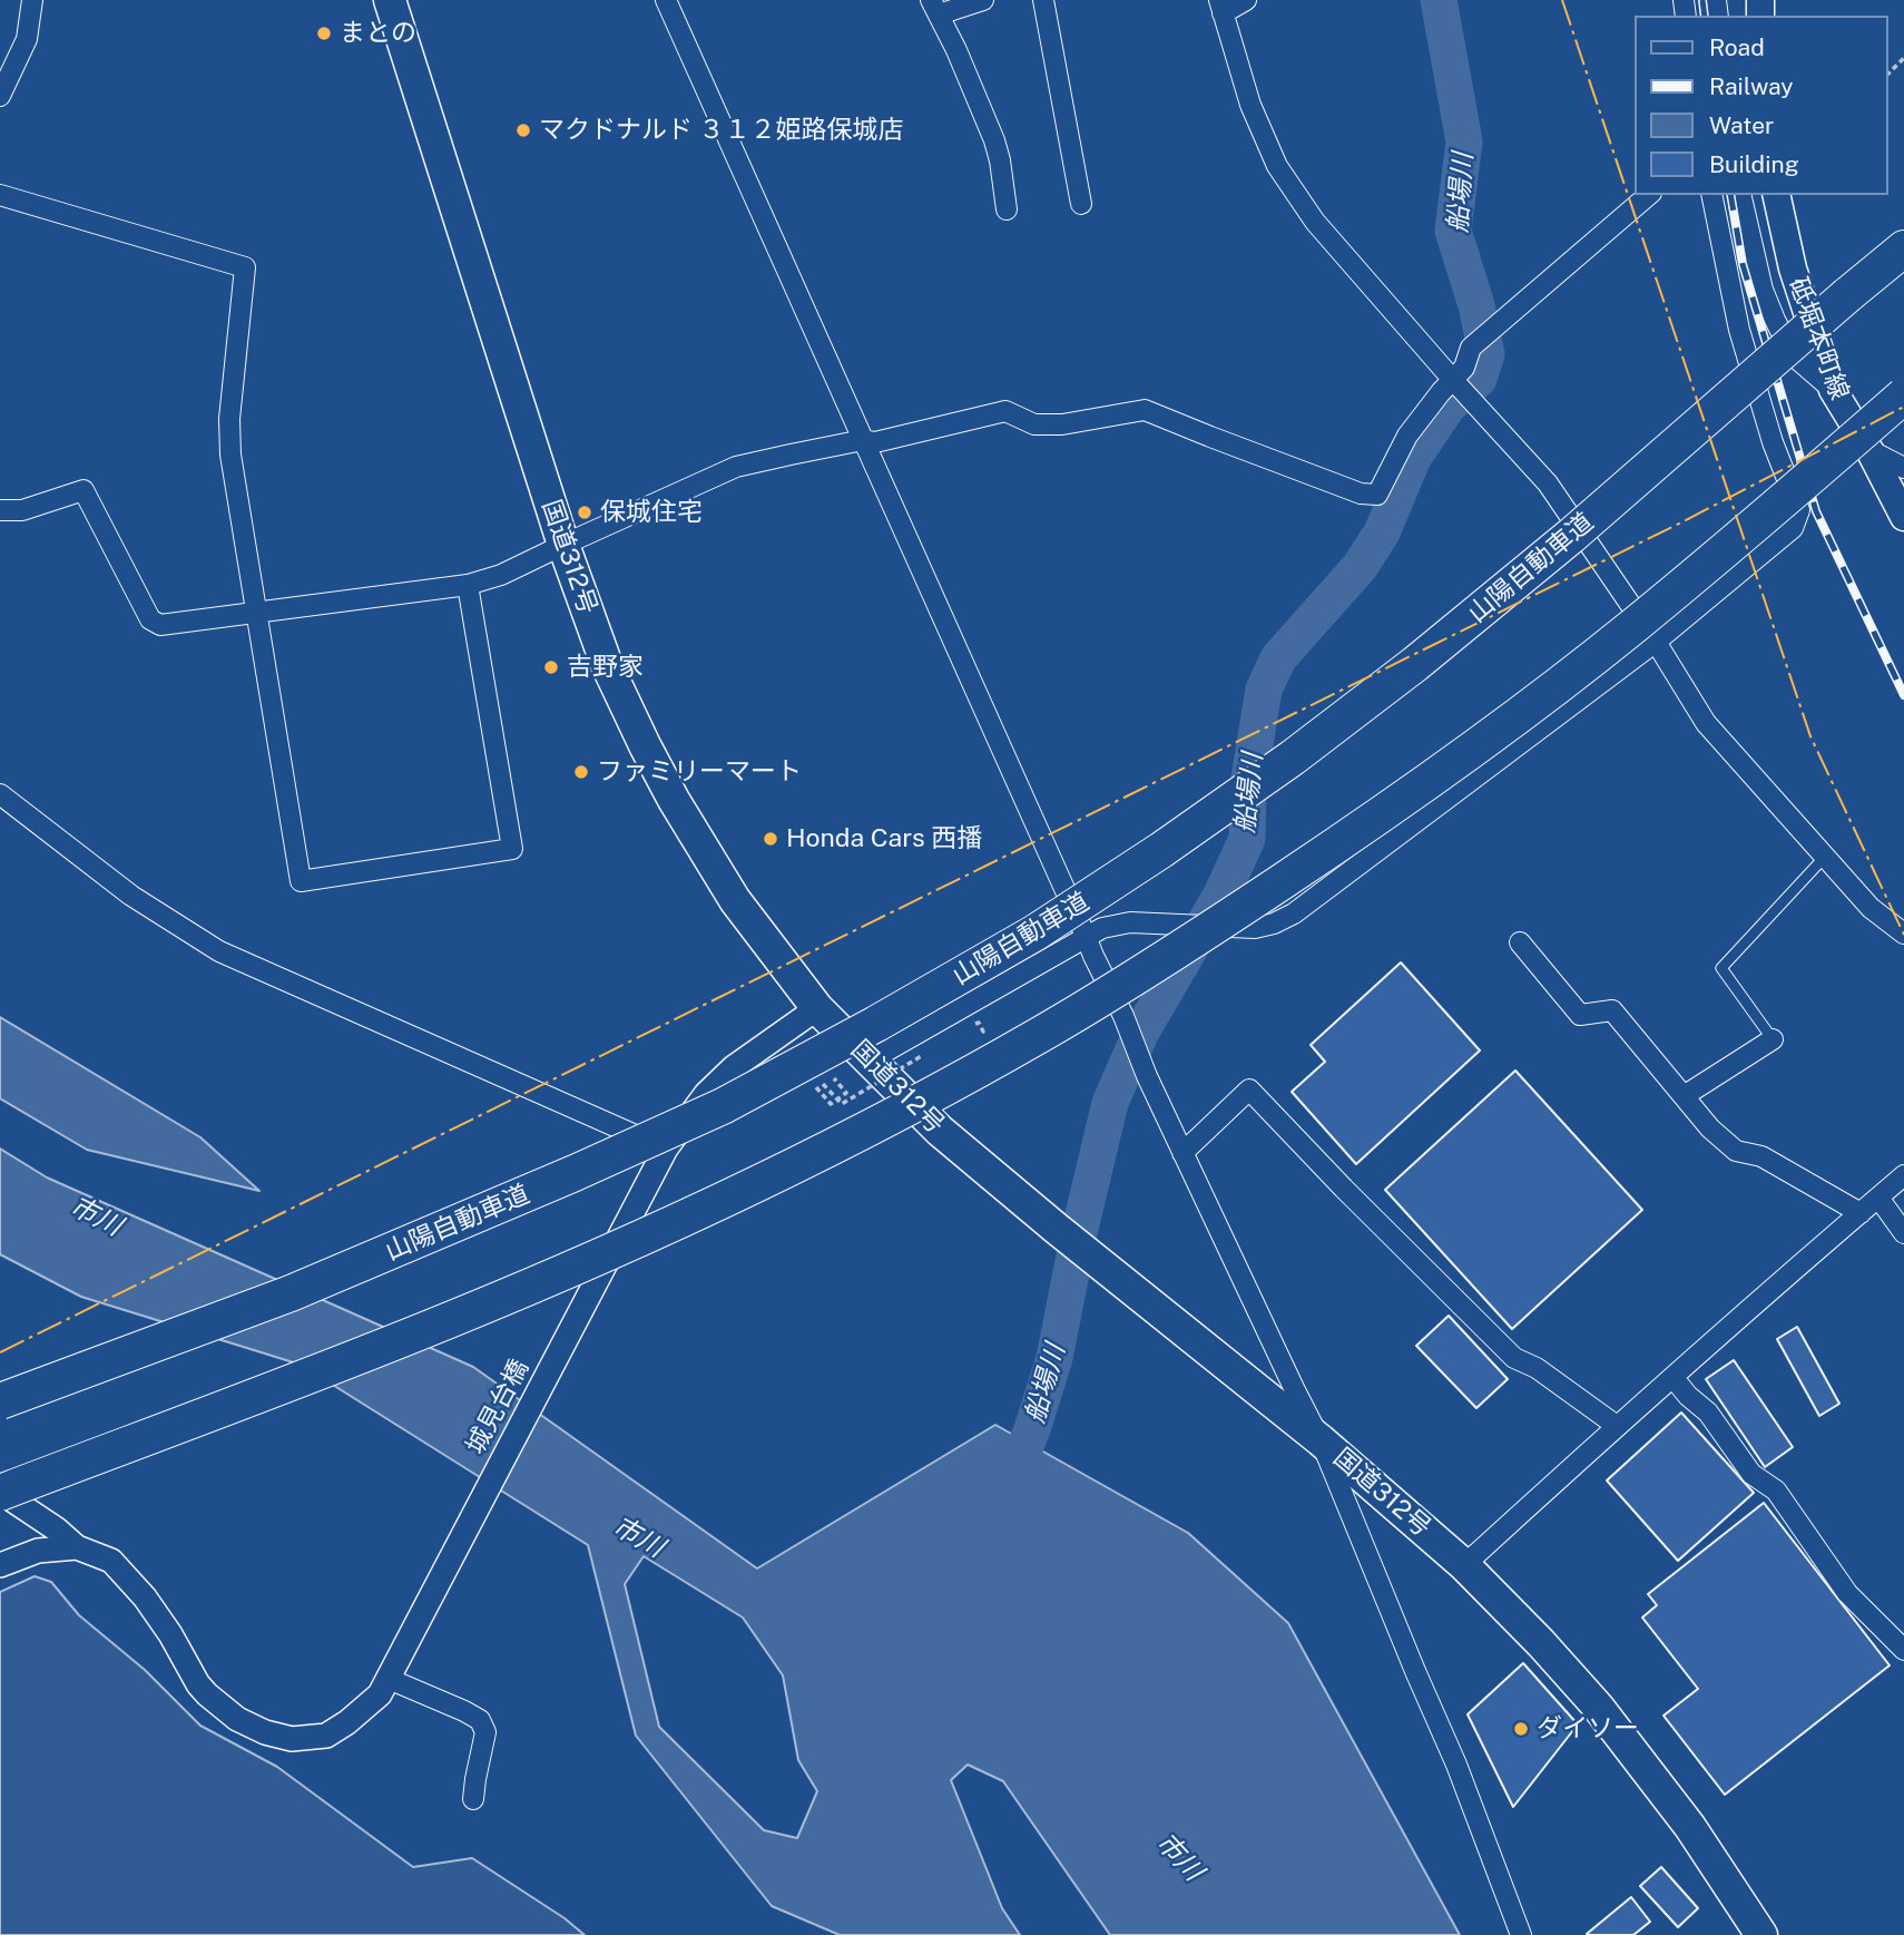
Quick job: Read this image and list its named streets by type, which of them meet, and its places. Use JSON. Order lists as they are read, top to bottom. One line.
{"streets":{"highway":["国道312号","山陽自動車道"],"main road":["砥堀本町線"],"street":["城見台橋"]},"crossings":[["国道312号","城見台橋"]],"water":["船場川","市川"],"places":["まとの","マクドナルド ３１２姫路保城店","保城住宅","吉野家","ファミリーマート","Honda Cars 西播","ダイソー"],"legend":["Road","Railway","Water","Building"]}
